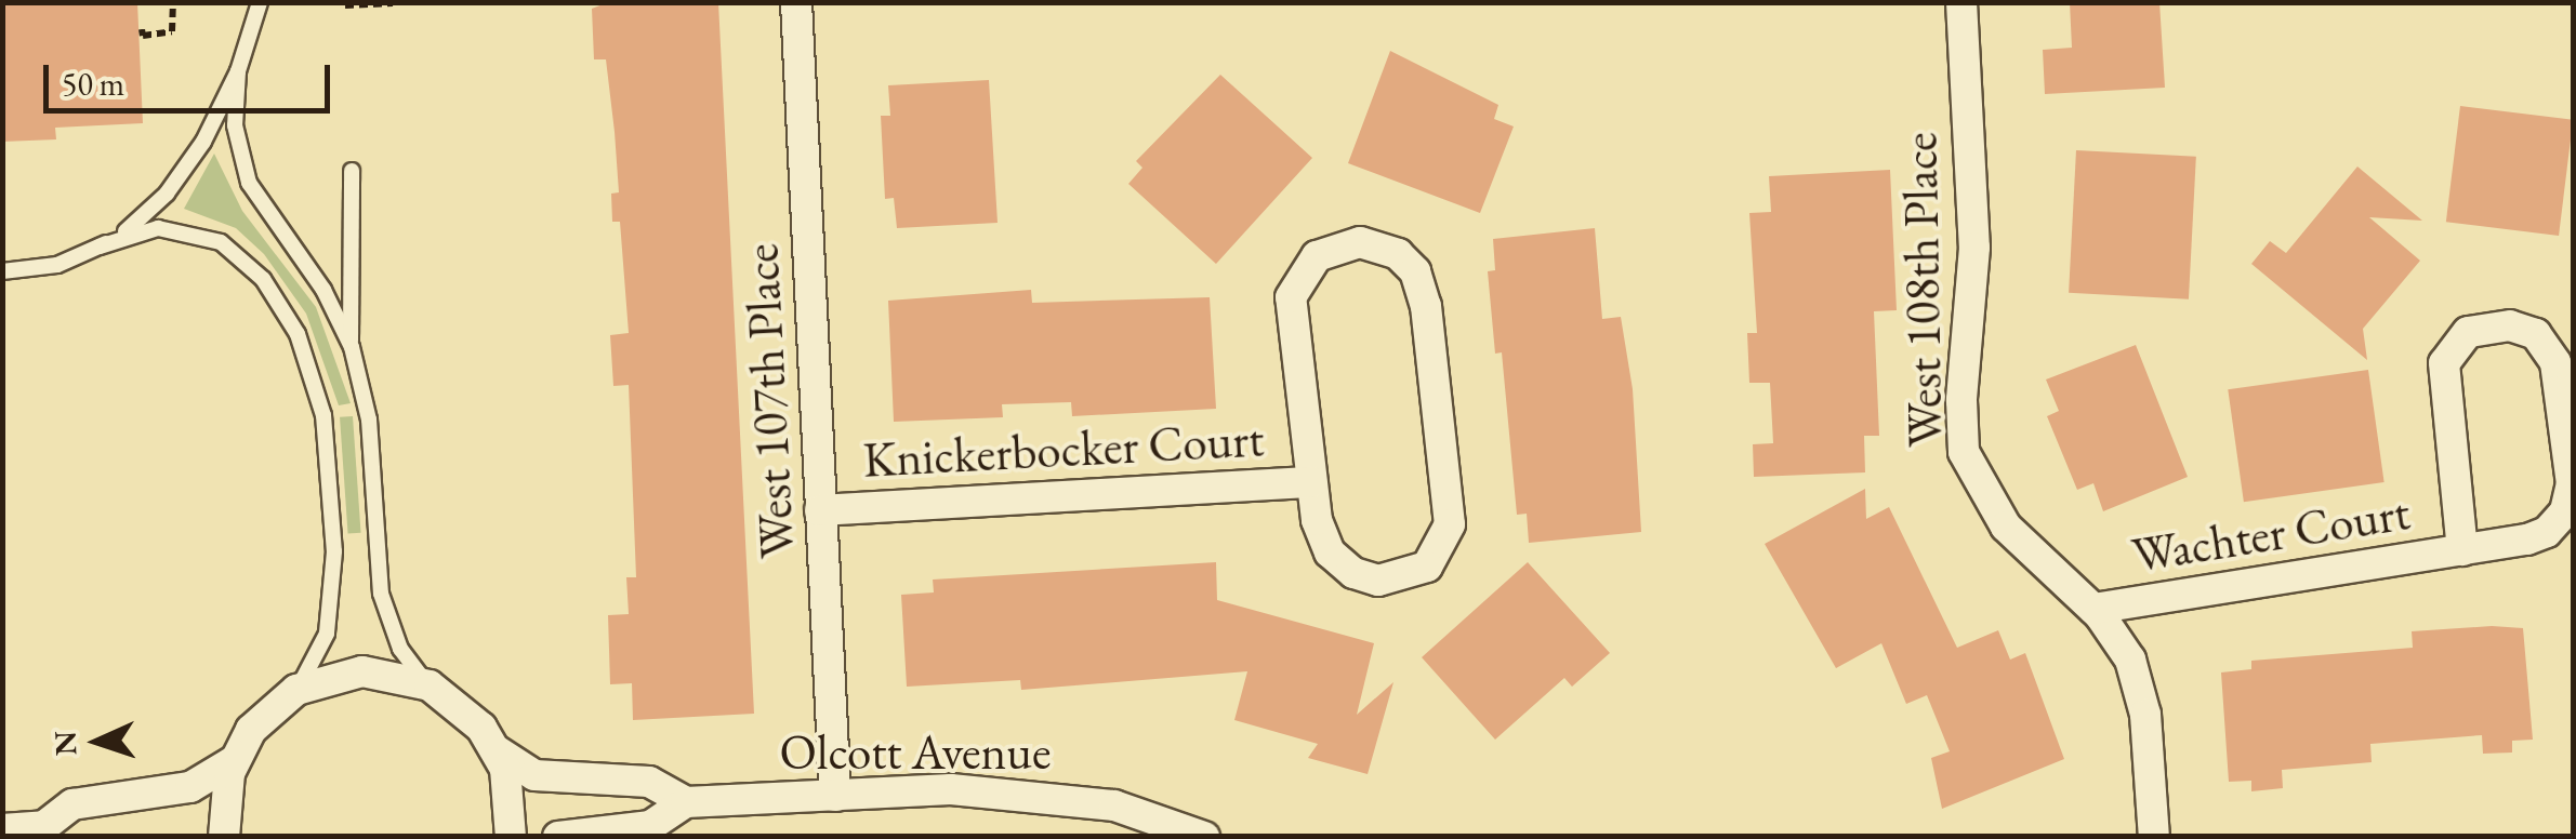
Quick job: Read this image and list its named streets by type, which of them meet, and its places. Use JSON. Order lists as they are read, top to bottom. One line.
{"streets":{"street":["West 108th Place","West 107th Place","Knickerbocker Court","Wachter Court","Olcott Avenue"]},"crossings":[["West 108th Place","Wachter Court"],["West 107th Place","Knickerbocker Court"],["West 107th Place","Olcott Avenue"]],"scale_bar":"50 m","north":"left"}
